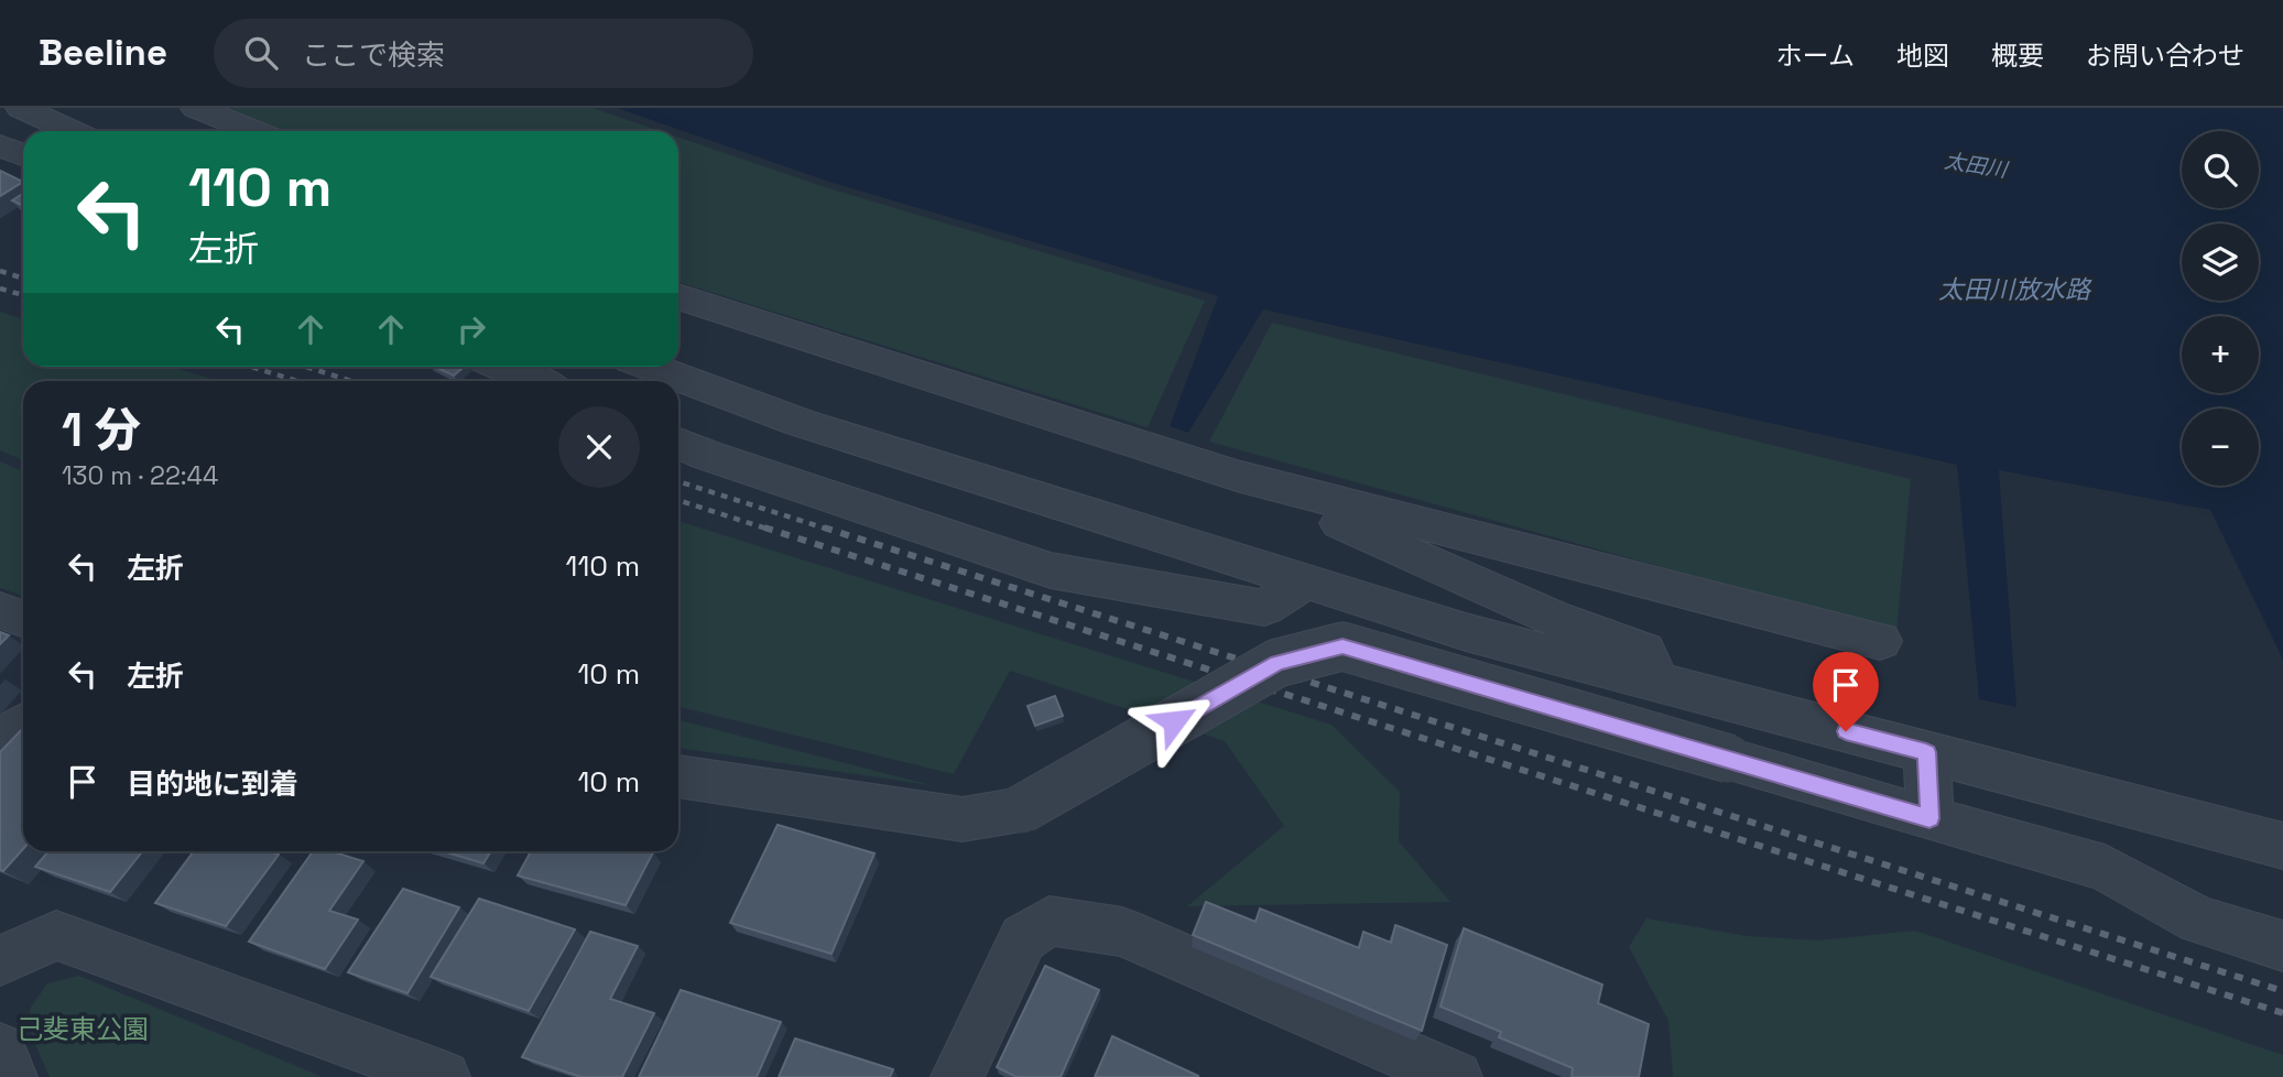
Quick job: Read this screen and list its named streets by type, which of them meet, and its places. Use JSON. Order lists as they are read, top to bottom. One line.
{"water":["太田川","太田川放水路"],"parks":["己斐東公園"],"page":{"header":"Beeline","search":"ここで検索","nav":["ホーム","地図","概要","お問い合わせ"],"map_buttons":["+","−"],"turn":["110 m","左折"],"heading":["1 分","130 m · 22:44"],"list":[{"name":"左折","value":"110 m"},{"name":"左折","value":"10 m"},{"name":"目的地に到着","value":"10 m"}]}}
